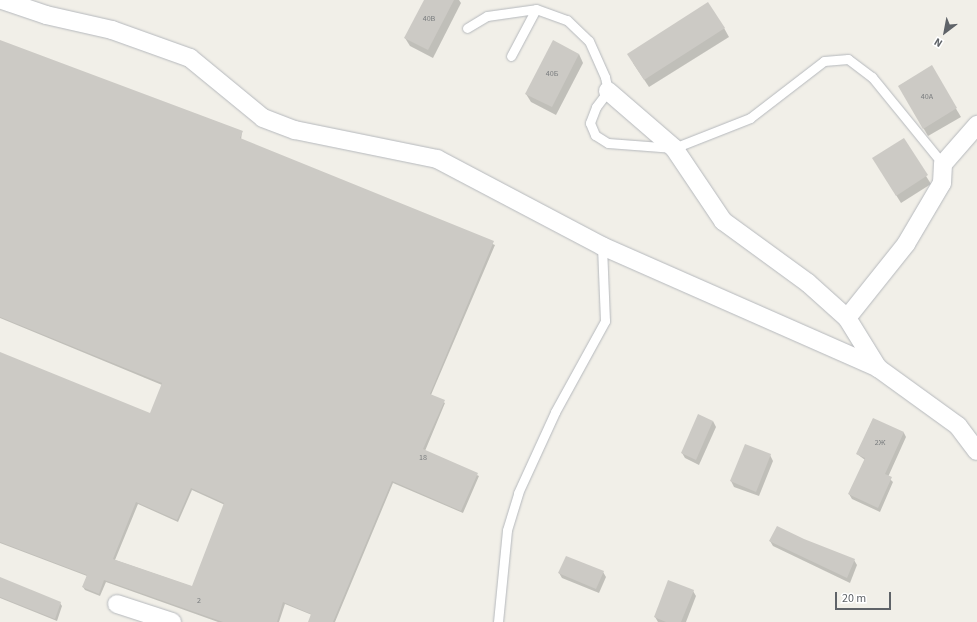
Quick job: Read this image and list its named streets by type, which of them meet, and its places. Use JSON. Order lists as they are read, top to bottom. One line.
{"house_numbers":["40В","40Б","40А","2Ж","18","2"],"scale_bar":"20 m","north":"bottom left"}
